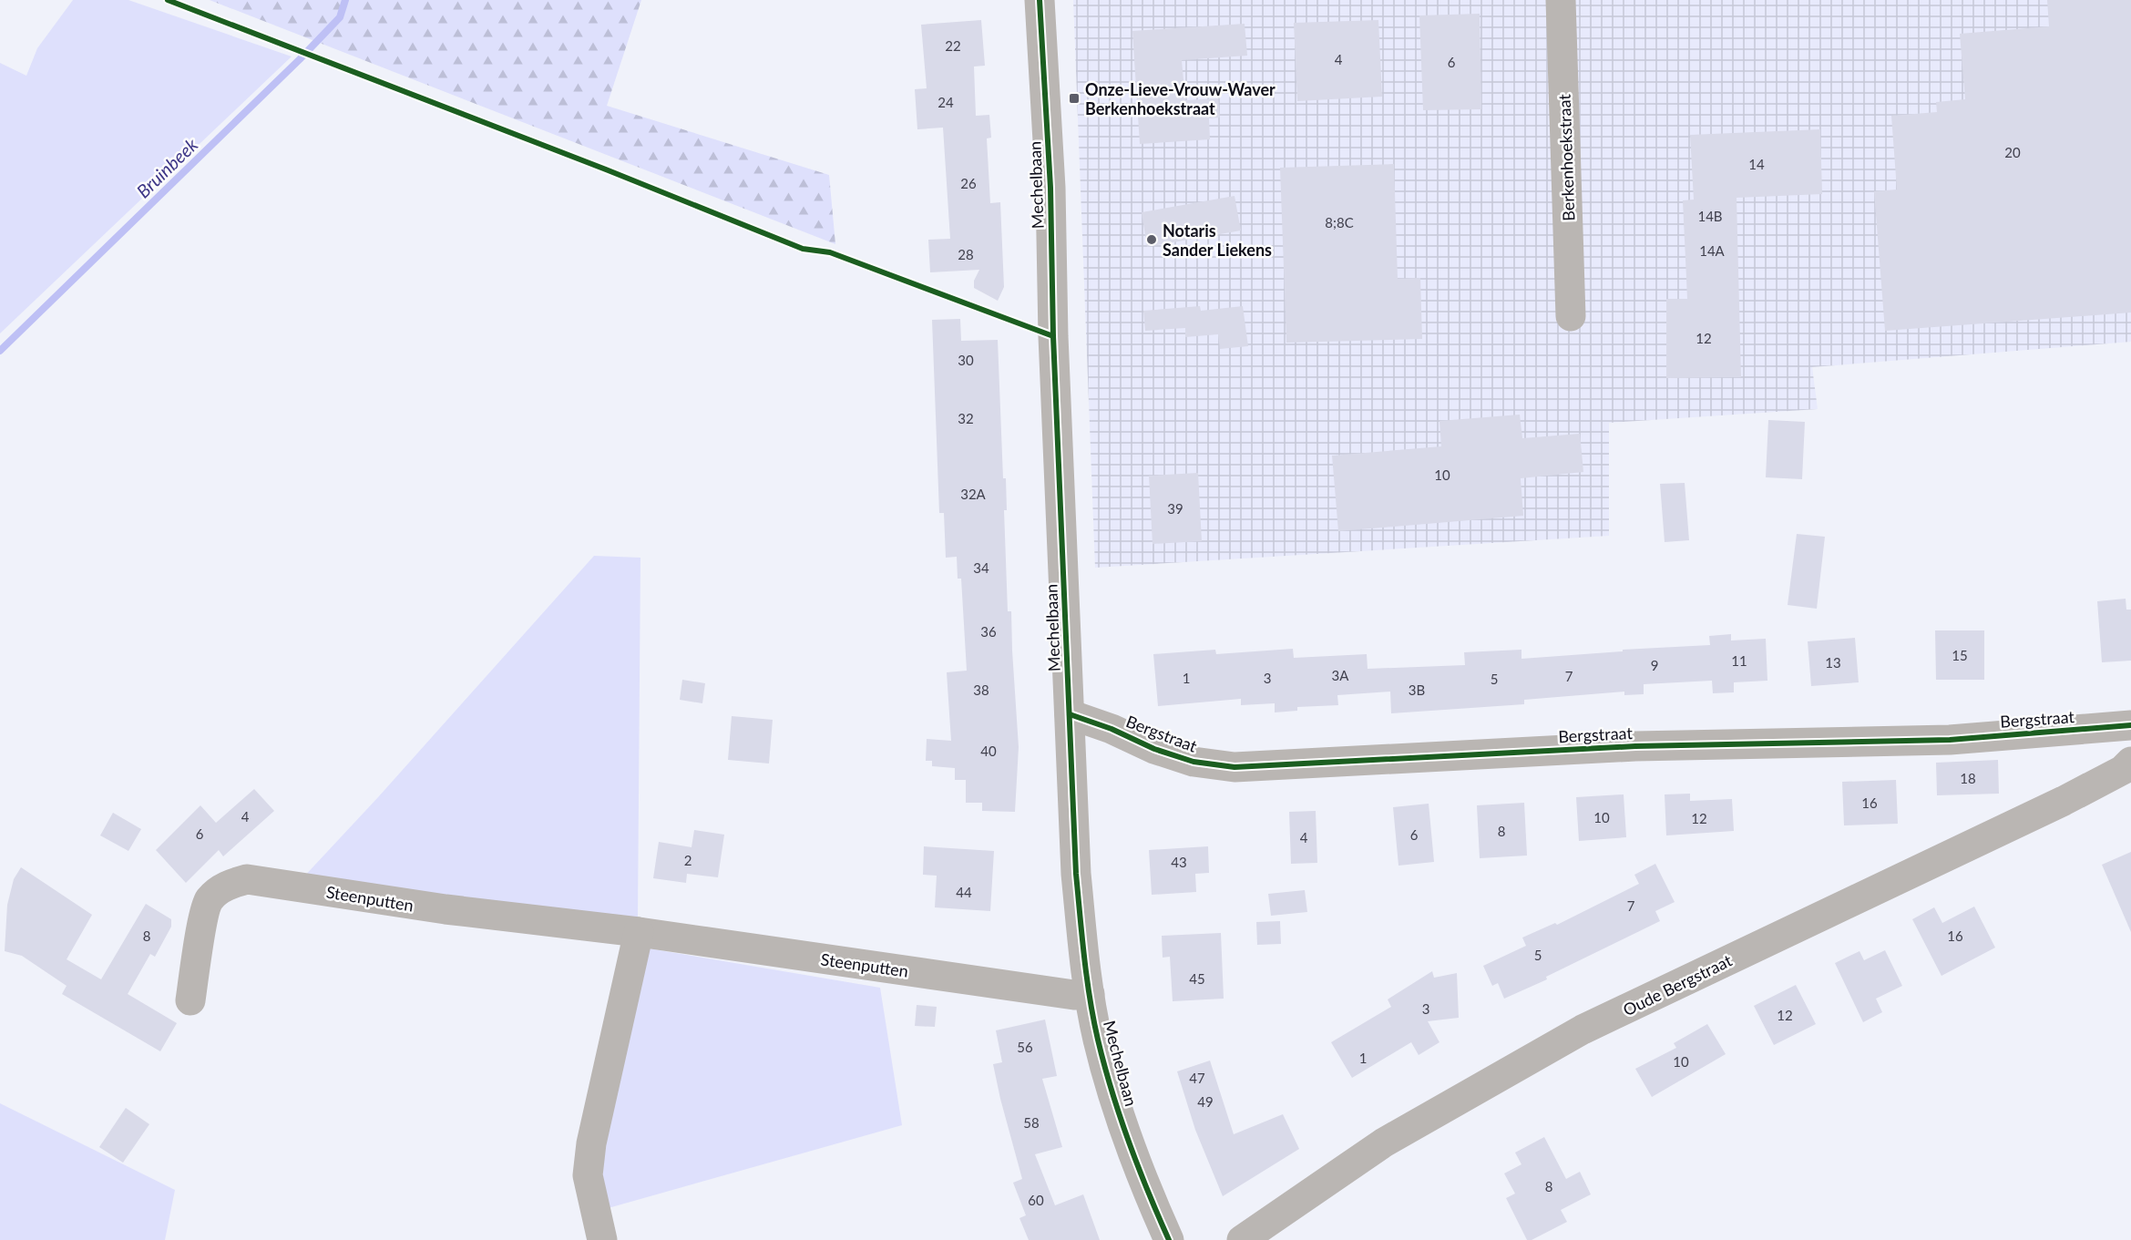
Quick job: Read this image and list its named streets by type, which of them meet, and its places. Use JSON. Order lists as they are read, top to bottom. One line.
{"streets":{"street":["Berkenhoekstraat","Mechelbaan","Bergstraat","Steenputten","Oude Bergstraat"]},"crossings":[["Mechelbaan","Bergstraat"],["Mechelbaan","Steenputten"]],"water":["Bruinbeek"],"places":{"transit":["Onze-Lieve-Vrouw-Waver Berkenhoekstraat"],"other":["Notaris Sander Liekens"]},"house_numbers":["22","4","6","24","20","14","26","14B","8;8C","14A","28","12","30","32","10","32A","39","34","36","15","11","13","9","3A","7","1","3","5","38","3B","40","18","16","4","10","12","8","6","6","4","2","43","44","7","8","16","5","45","3","12","56","1","10","47","49","58","8","60"]}
